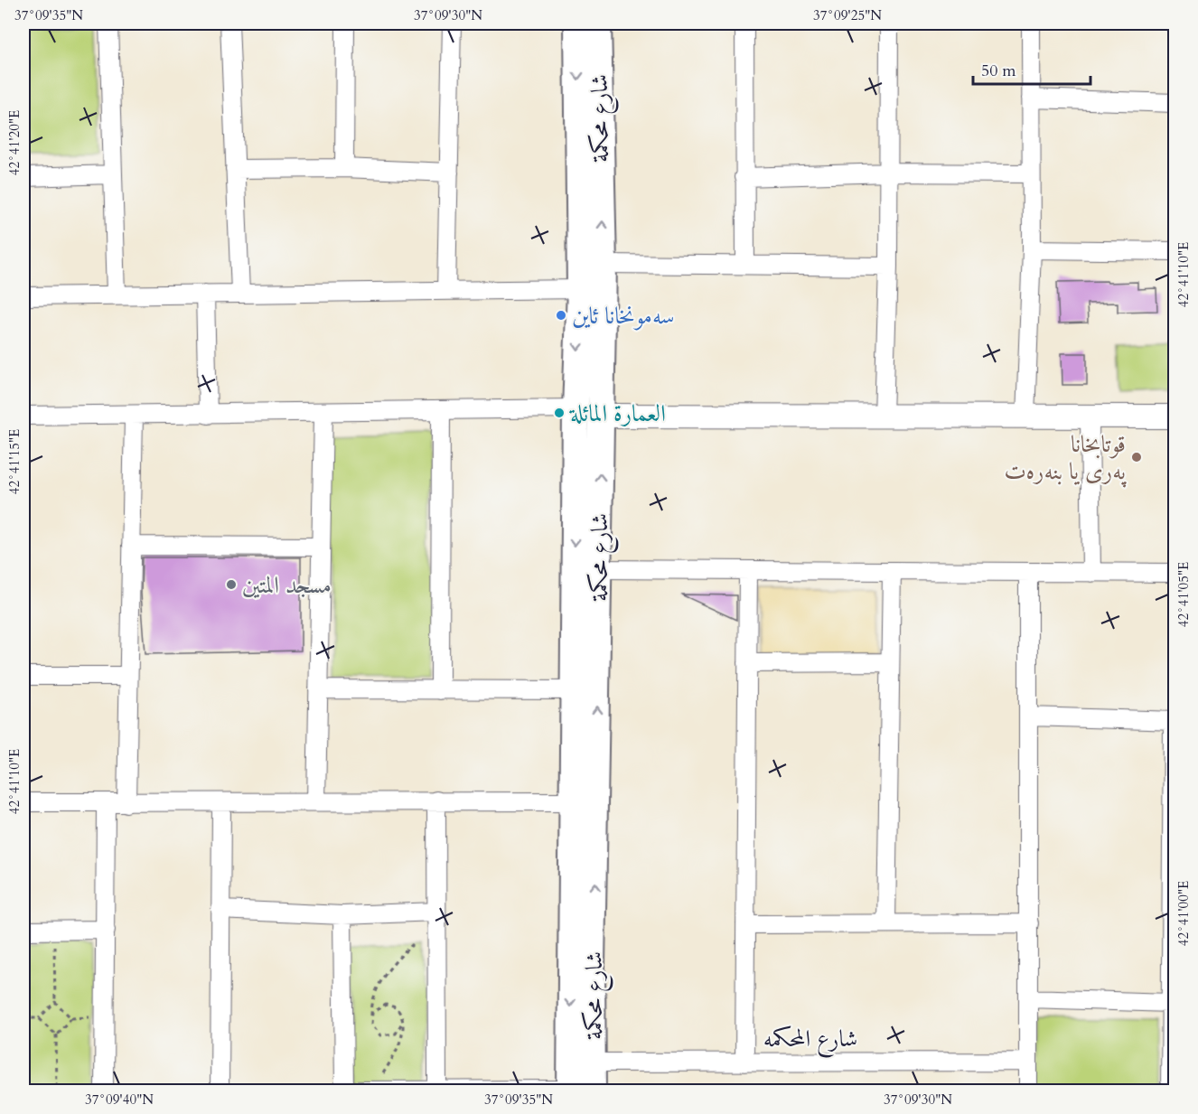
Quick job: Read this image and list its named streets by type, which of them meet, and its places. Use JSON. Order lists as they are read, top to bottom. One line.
{"streets":{"main road":["شارع محكمة"],"street":["شارع المحكمه"]},"crossings":[["شارع محكمة","شارع المحكمه"]],"places":["سەمونخانا ئاین","العمارة المائلة","قوتابخانا پەری یا بنەرەت","مسجد المتين"],"scale_bar":"50 m","coordinates":["37°09'35\"N","37°09'30\"N","37°09'25\"N","42°41'20\"E","42°41'10\"E","42°41'15\"E","42°41'05\"E","42°41'00\"E","37°09'40\"N"]}
